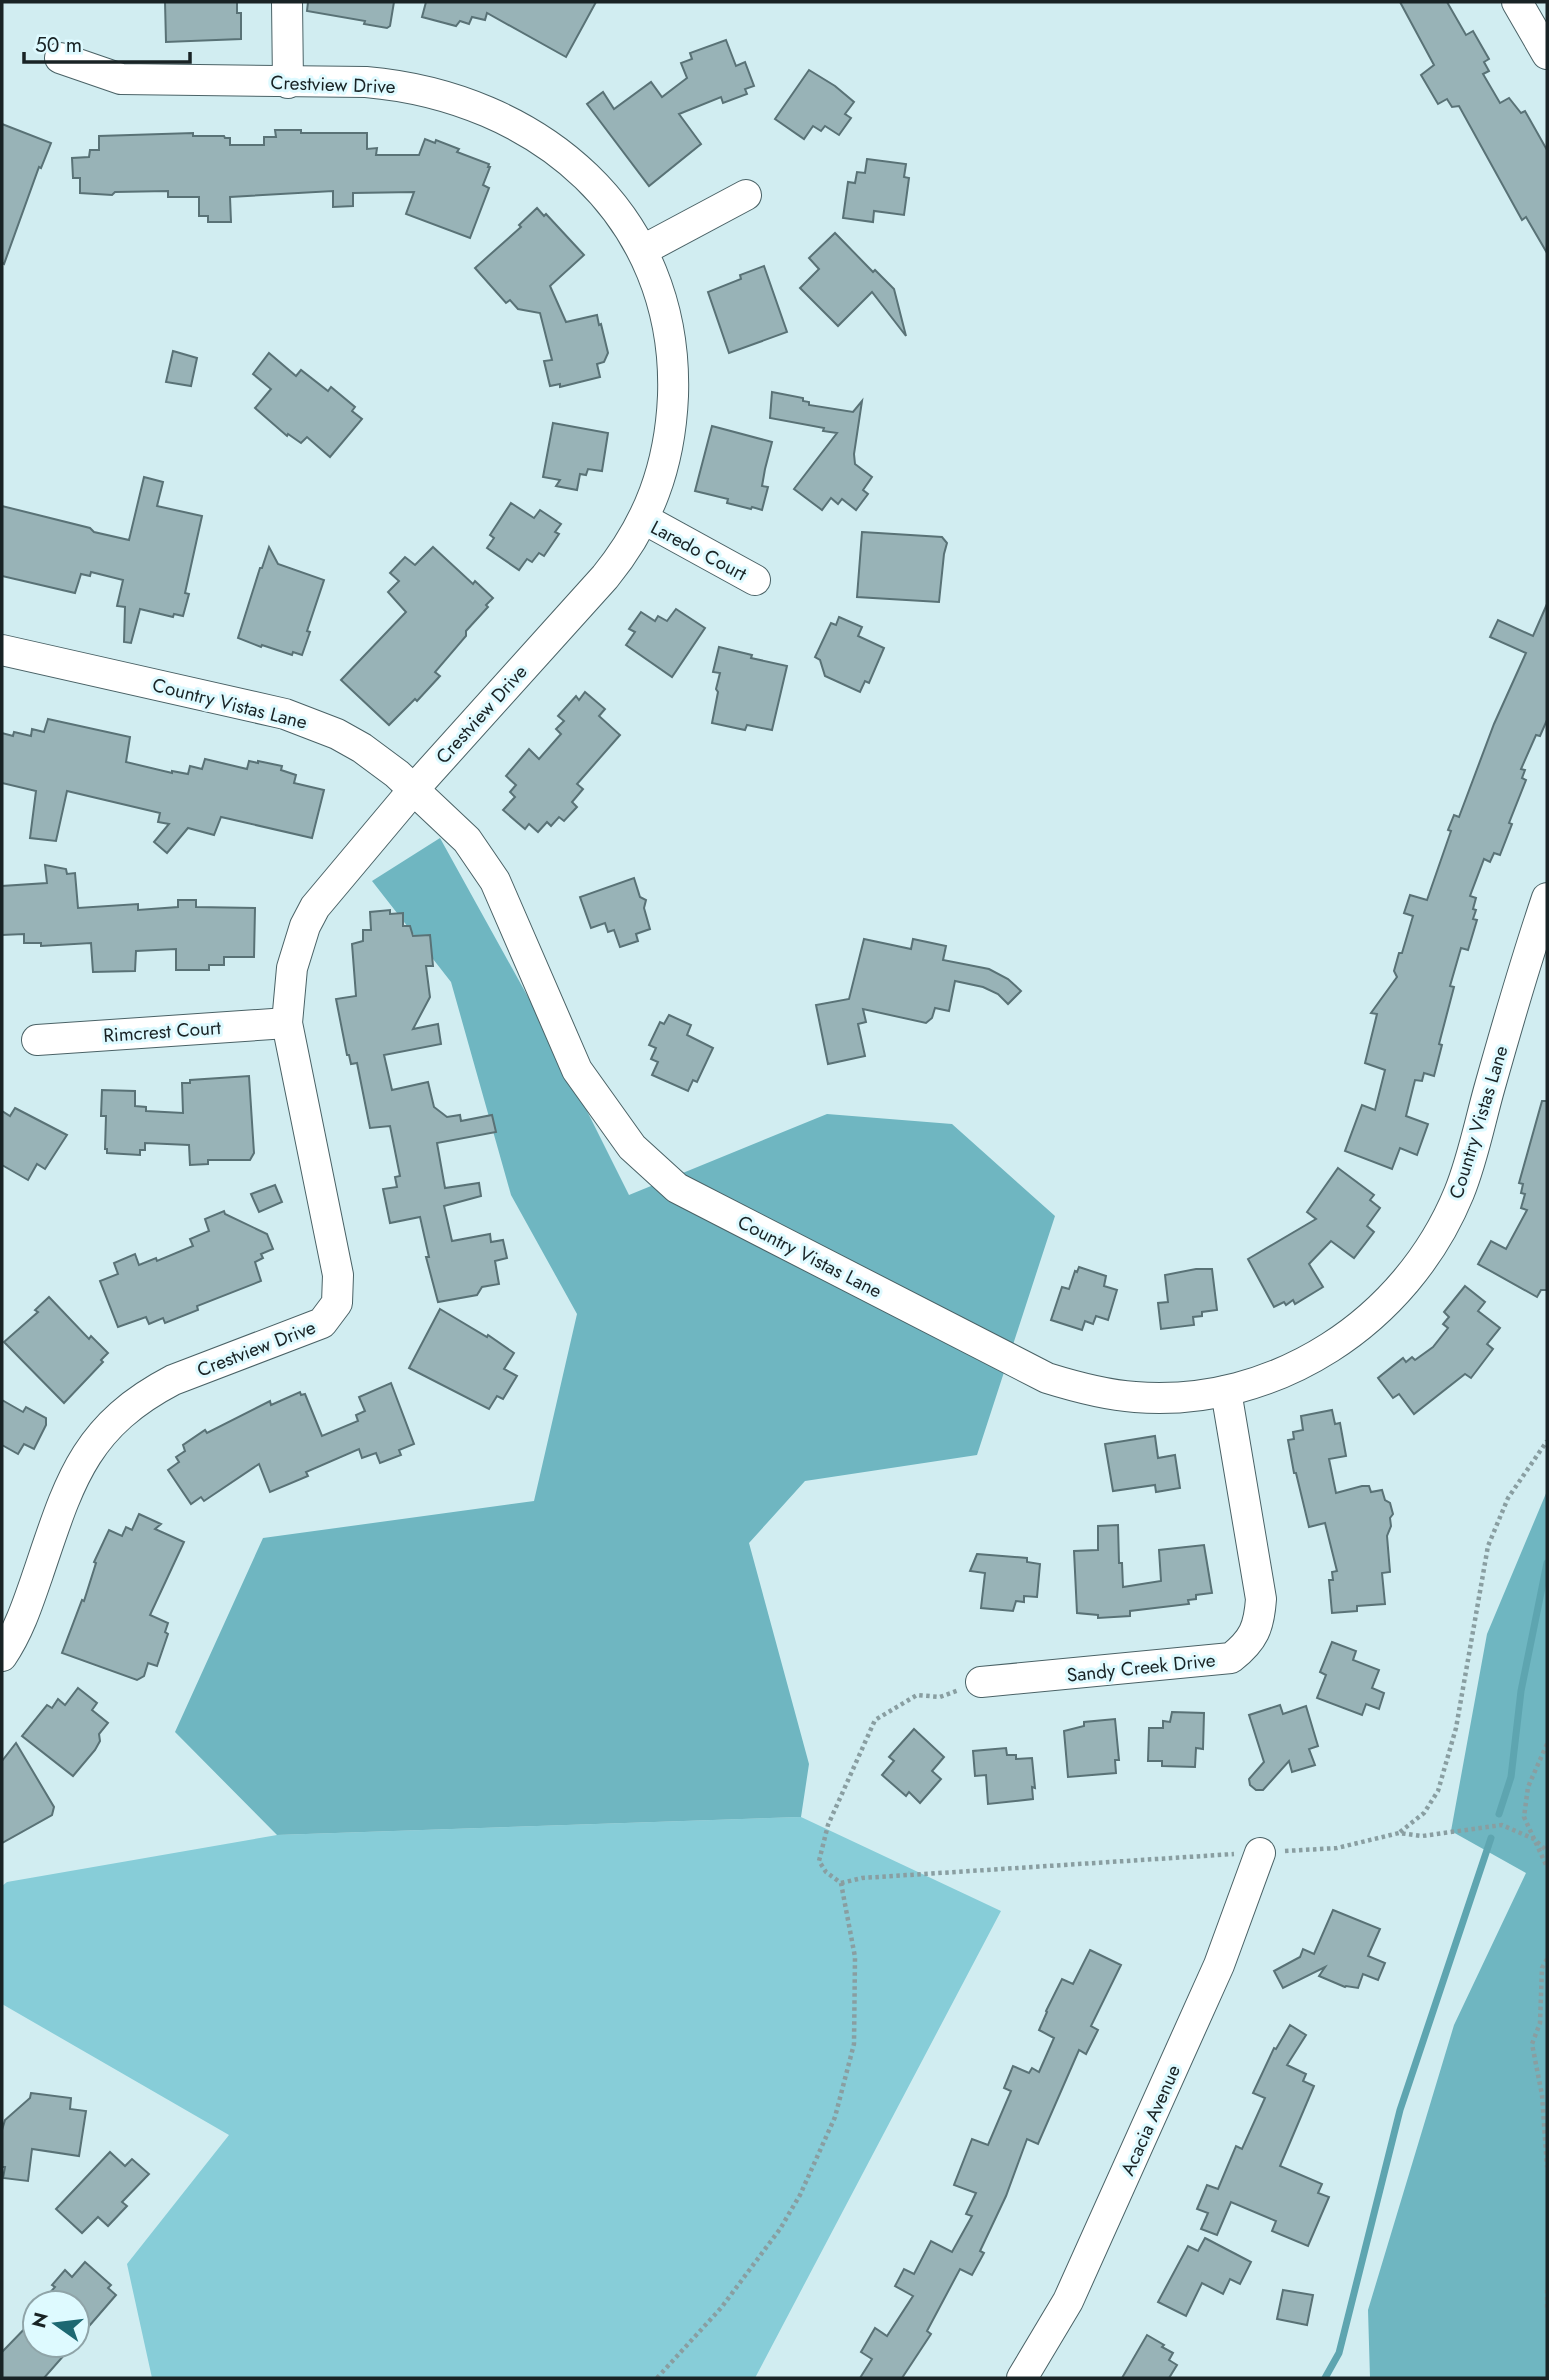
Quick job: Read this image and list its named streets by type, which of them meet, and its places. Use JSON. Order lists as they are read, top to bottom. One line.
{"streets":{"street":["Crestview Drive","Laredo Court","Country Vistas Lane","Rimcrest Court","Sandy Creek Drive","Acacia Avenue"]},"crossings":[["Crestview Drive","Laredo Court"],["Crestview Drive","Country Vistas Lane"],["Crestview Drive","Rimcrest Court"],["Country Vistas Lane","Sandy Creek Drive"]],"scale_bar":"50 m","north":"left"}
